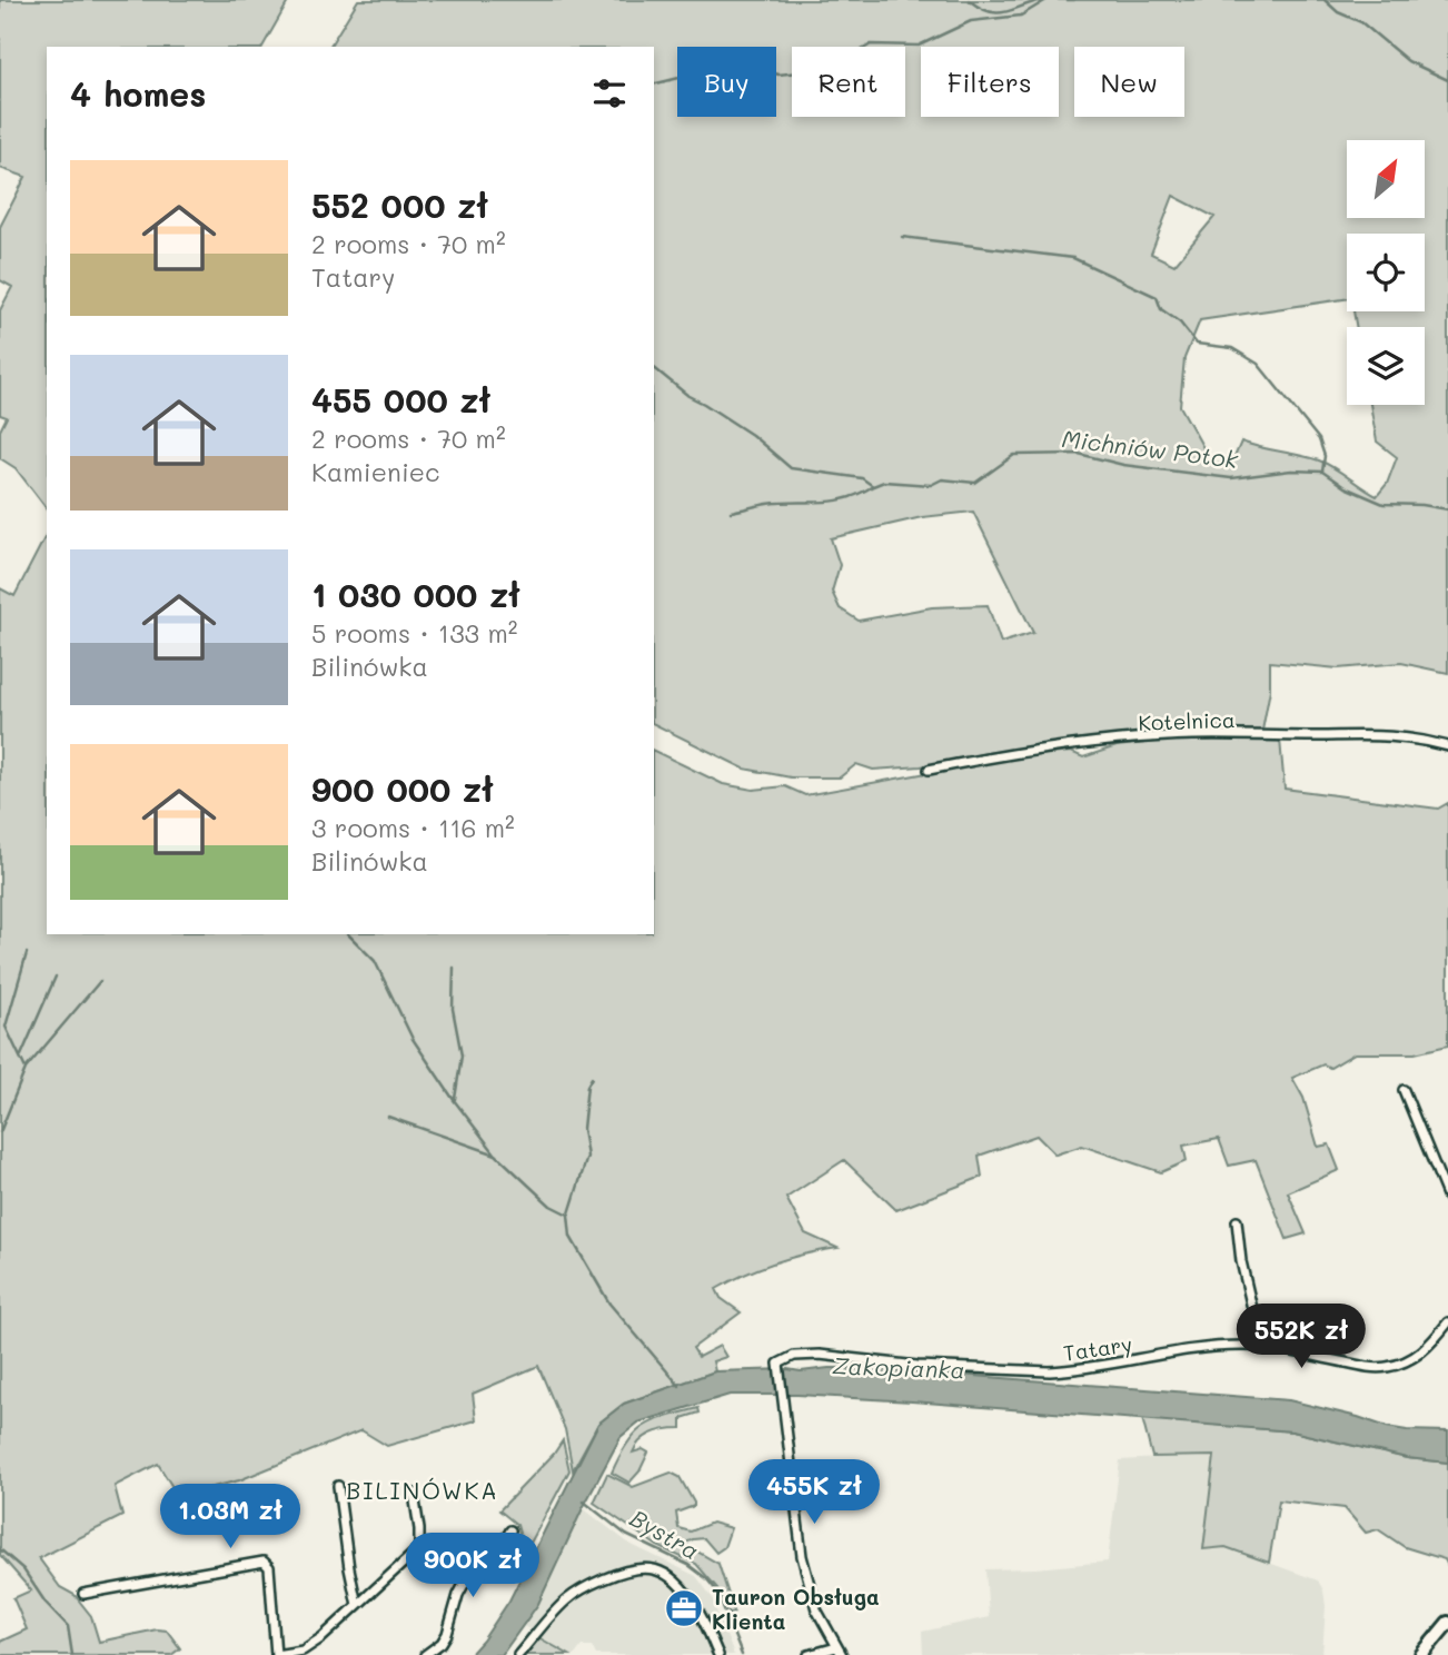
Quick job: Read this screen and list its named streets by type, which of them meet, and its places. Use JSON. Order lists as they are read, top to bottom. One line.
{"streets":{"street":["Kotelnica","Tatary"]},"districts":["BILINÓWKA"],"water":["Michniów Potok","Zakopianka","Bystra"],"places":{"office":["Tauron Obsługa Klienta"]},"north":"top right","page":{"chip":["Buy","Rent","Filters","New"],"heading":"4 homes","list":[{"name":"552 000 zł","note":"2 rooms · 70 m² · Tatary"},{"name":"455 000 zł","note":"2 rooms · 70 m² · Kamieniec"},{"name":"1 030 000 zł","note":"5 rooms · 133 m² · Bilinówka"},{"name":"900 000 zł","note":"3 rooms · 116 m² · Bilinówka"}],"price":["552K zł","455K zł","1.03M zł","900K zł"]}}
